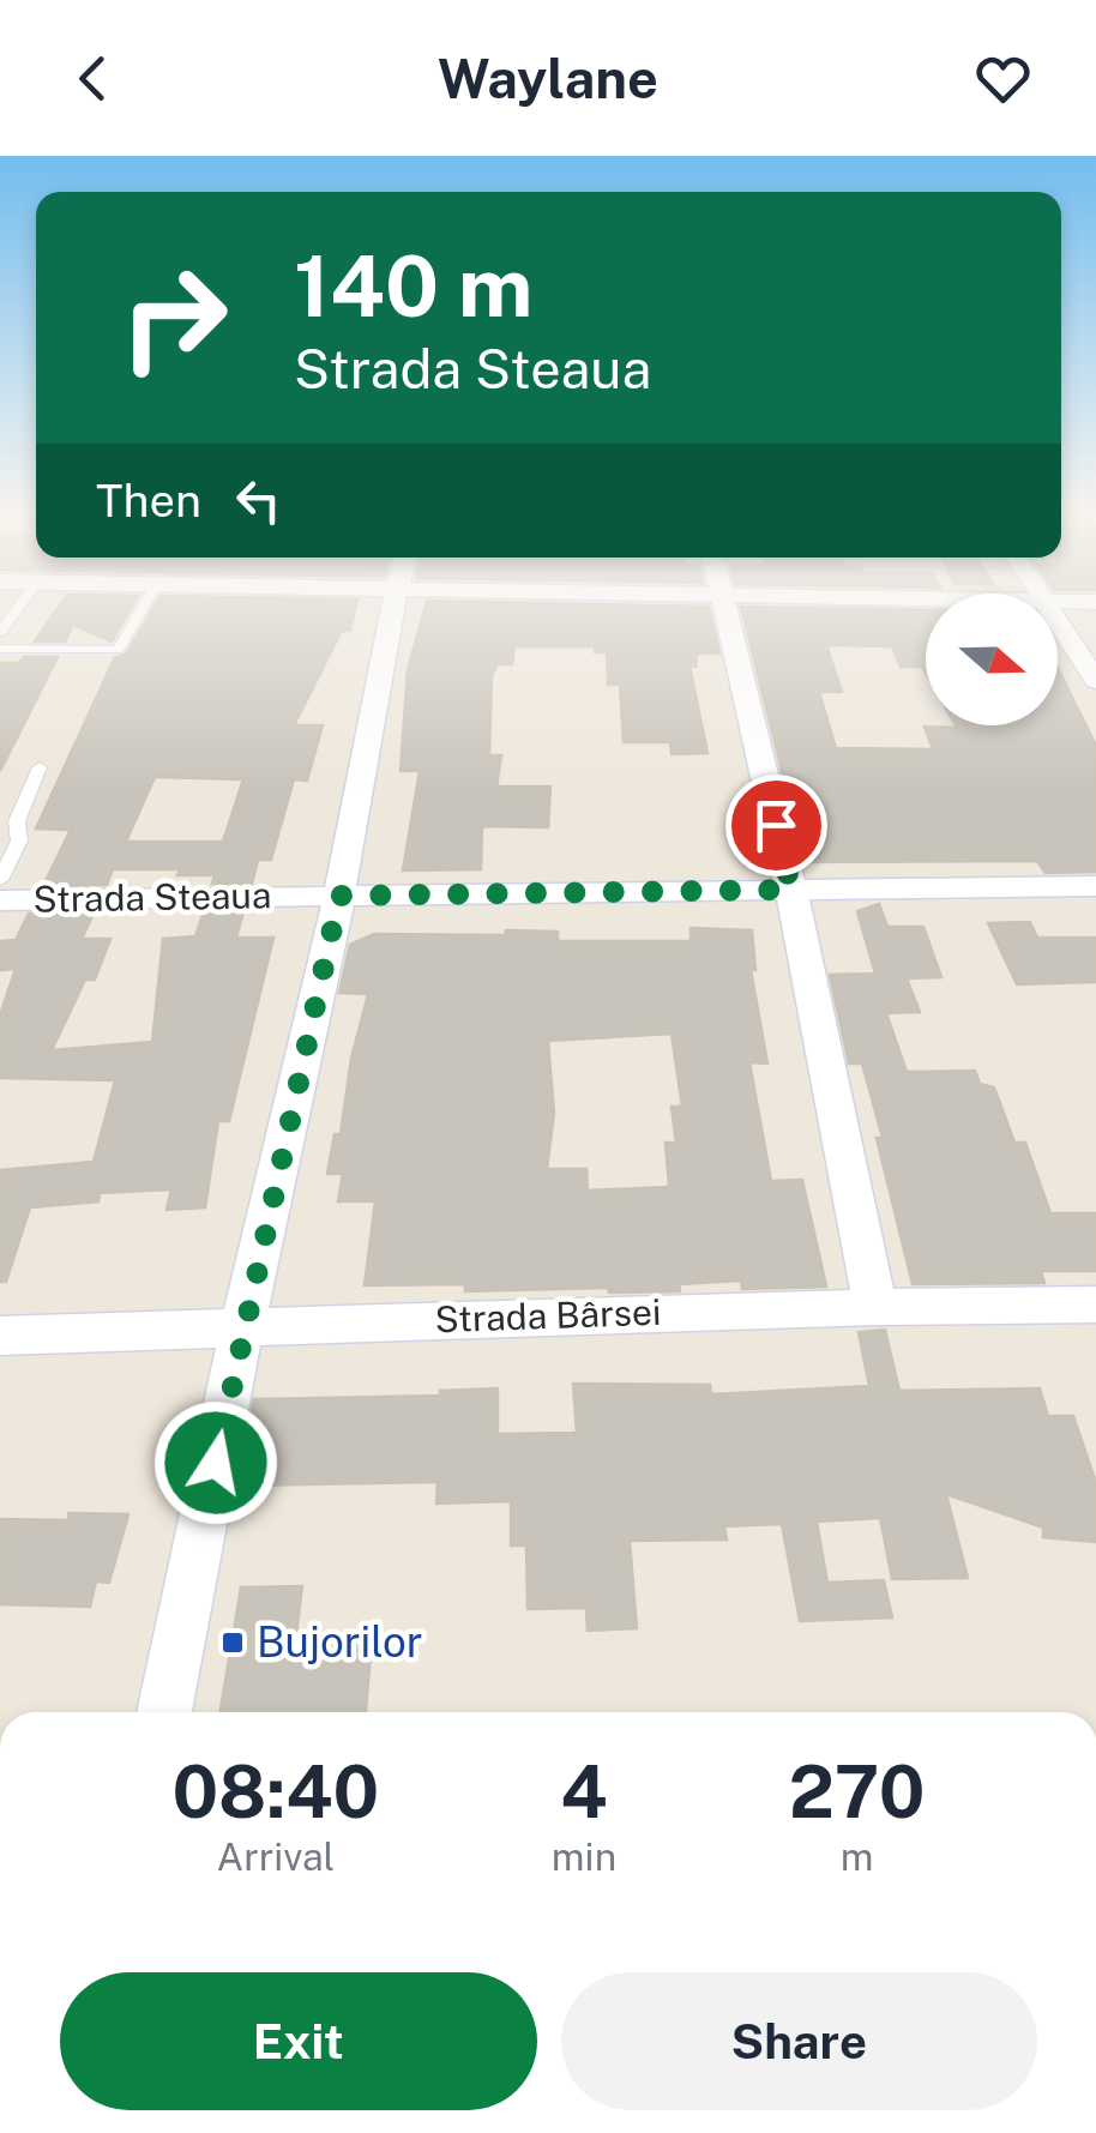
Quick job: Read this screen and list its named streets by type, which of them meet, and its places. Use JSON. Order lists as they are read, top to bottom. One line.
{"streets":{"street":["Strada Steaua","Strada Bârsei"]},"places":{"transit":["Bujorilor"]},"north":"right","page":{"header":"Waylane","turn":["140 m","Strada Steaua"],"then":"Then","eta":["08:40","Arrival","4","min","270","m"],"buttons":["Exit","Share"]}}
